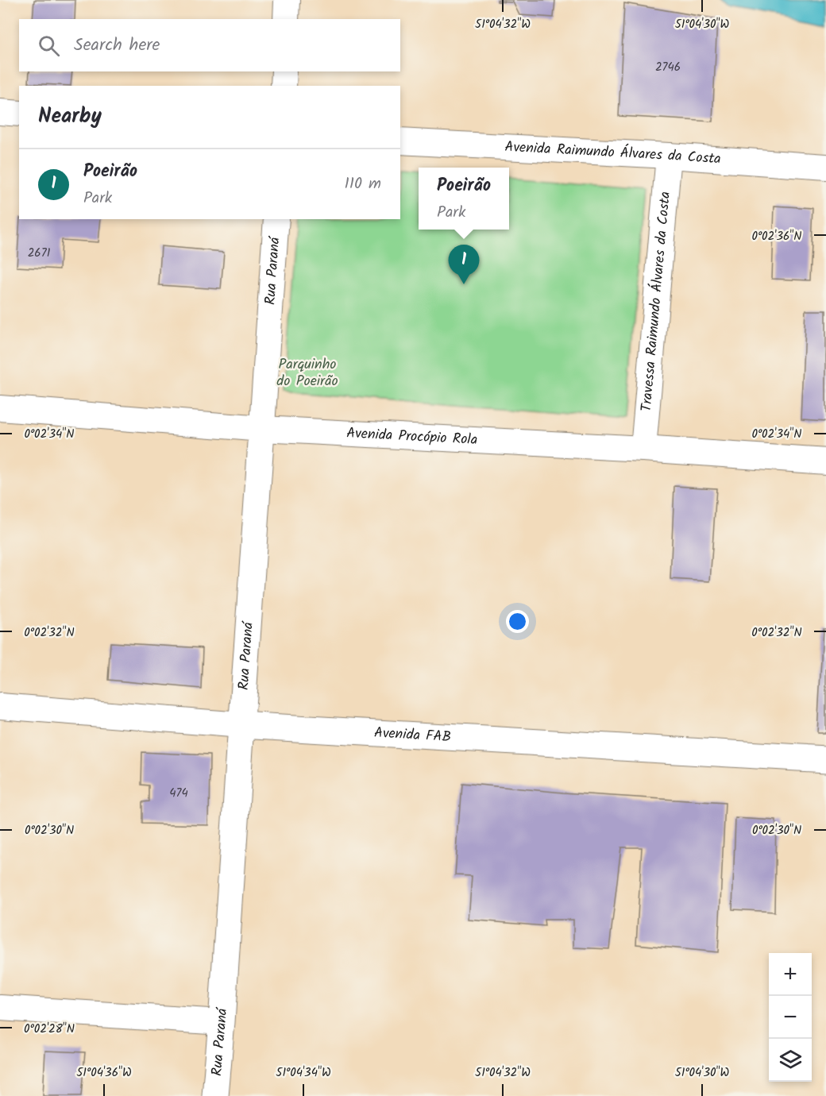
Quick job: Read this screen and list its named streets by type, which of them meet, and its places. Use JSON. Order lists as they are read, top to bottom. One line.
{"streets":{"main road":["Rua Paraná","Avenida FAB"],"street":["Avenida Raimundo Álvares da Costa","Travessa Raimundo Álvares da Costa","Avenida Procópio Rola"]},"crossings":[["Avenida Raimundo Álvares da Costa","Travessa Raimundo Álvares da Costa"],["Rua Paraná","Avenida Procópio Rola"],["Rua Paraná","Avenida FAB"],["Travessa Raimundo Álvares da Costa","Avenida Procópio Rola"]],"parks":["Parquinho do Poeirão"],"house_numbers":["2746","2671","474"],"page":{"search":"Search here","heading":"Nearby","list":[{"mark":"1","name":"Poeirão","note":"Park","value":"110 m"}],"popup":["Poeirão","Park"],"pins":"1","map_buttons":["+","−"]},"coordinates":["51°04'32\"W","51°04'30\"W","0°02'36\"N","0°02'34\"N","0°02'32\"N","0°02'30\"N","0°02'28\"N","51°04'36\"W","51°04'34\"W"]}
